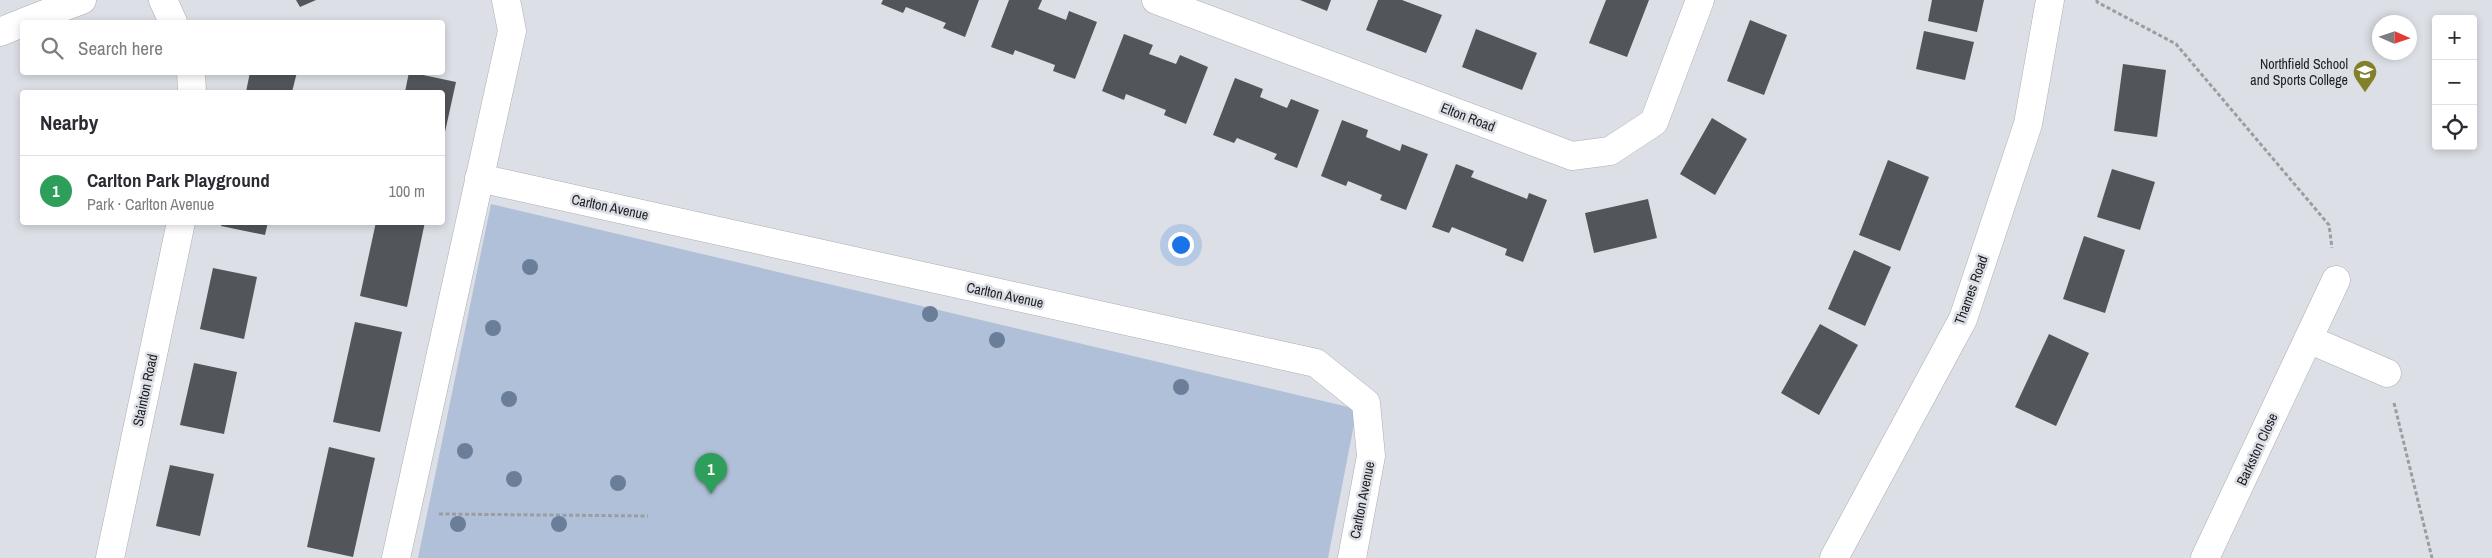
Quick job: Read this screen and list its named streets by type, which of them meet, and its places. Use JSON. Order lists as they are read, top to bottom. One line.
{"streets":{"street":["Elton Road","Carlton Avenue","Thames Road","Stainton Road","Barkston Close"]},"places":{"school or university":["Northfield School and Sports College"]},"north":"right","page":{"map_buttons":["+","−"],"search":"Search here","heading":"Nearby","list":[{"mark":"1","name":"Carlton Park Playground","note":"Park · Carlton Avenue","value":"100 m"}],"pins":"1"}}
